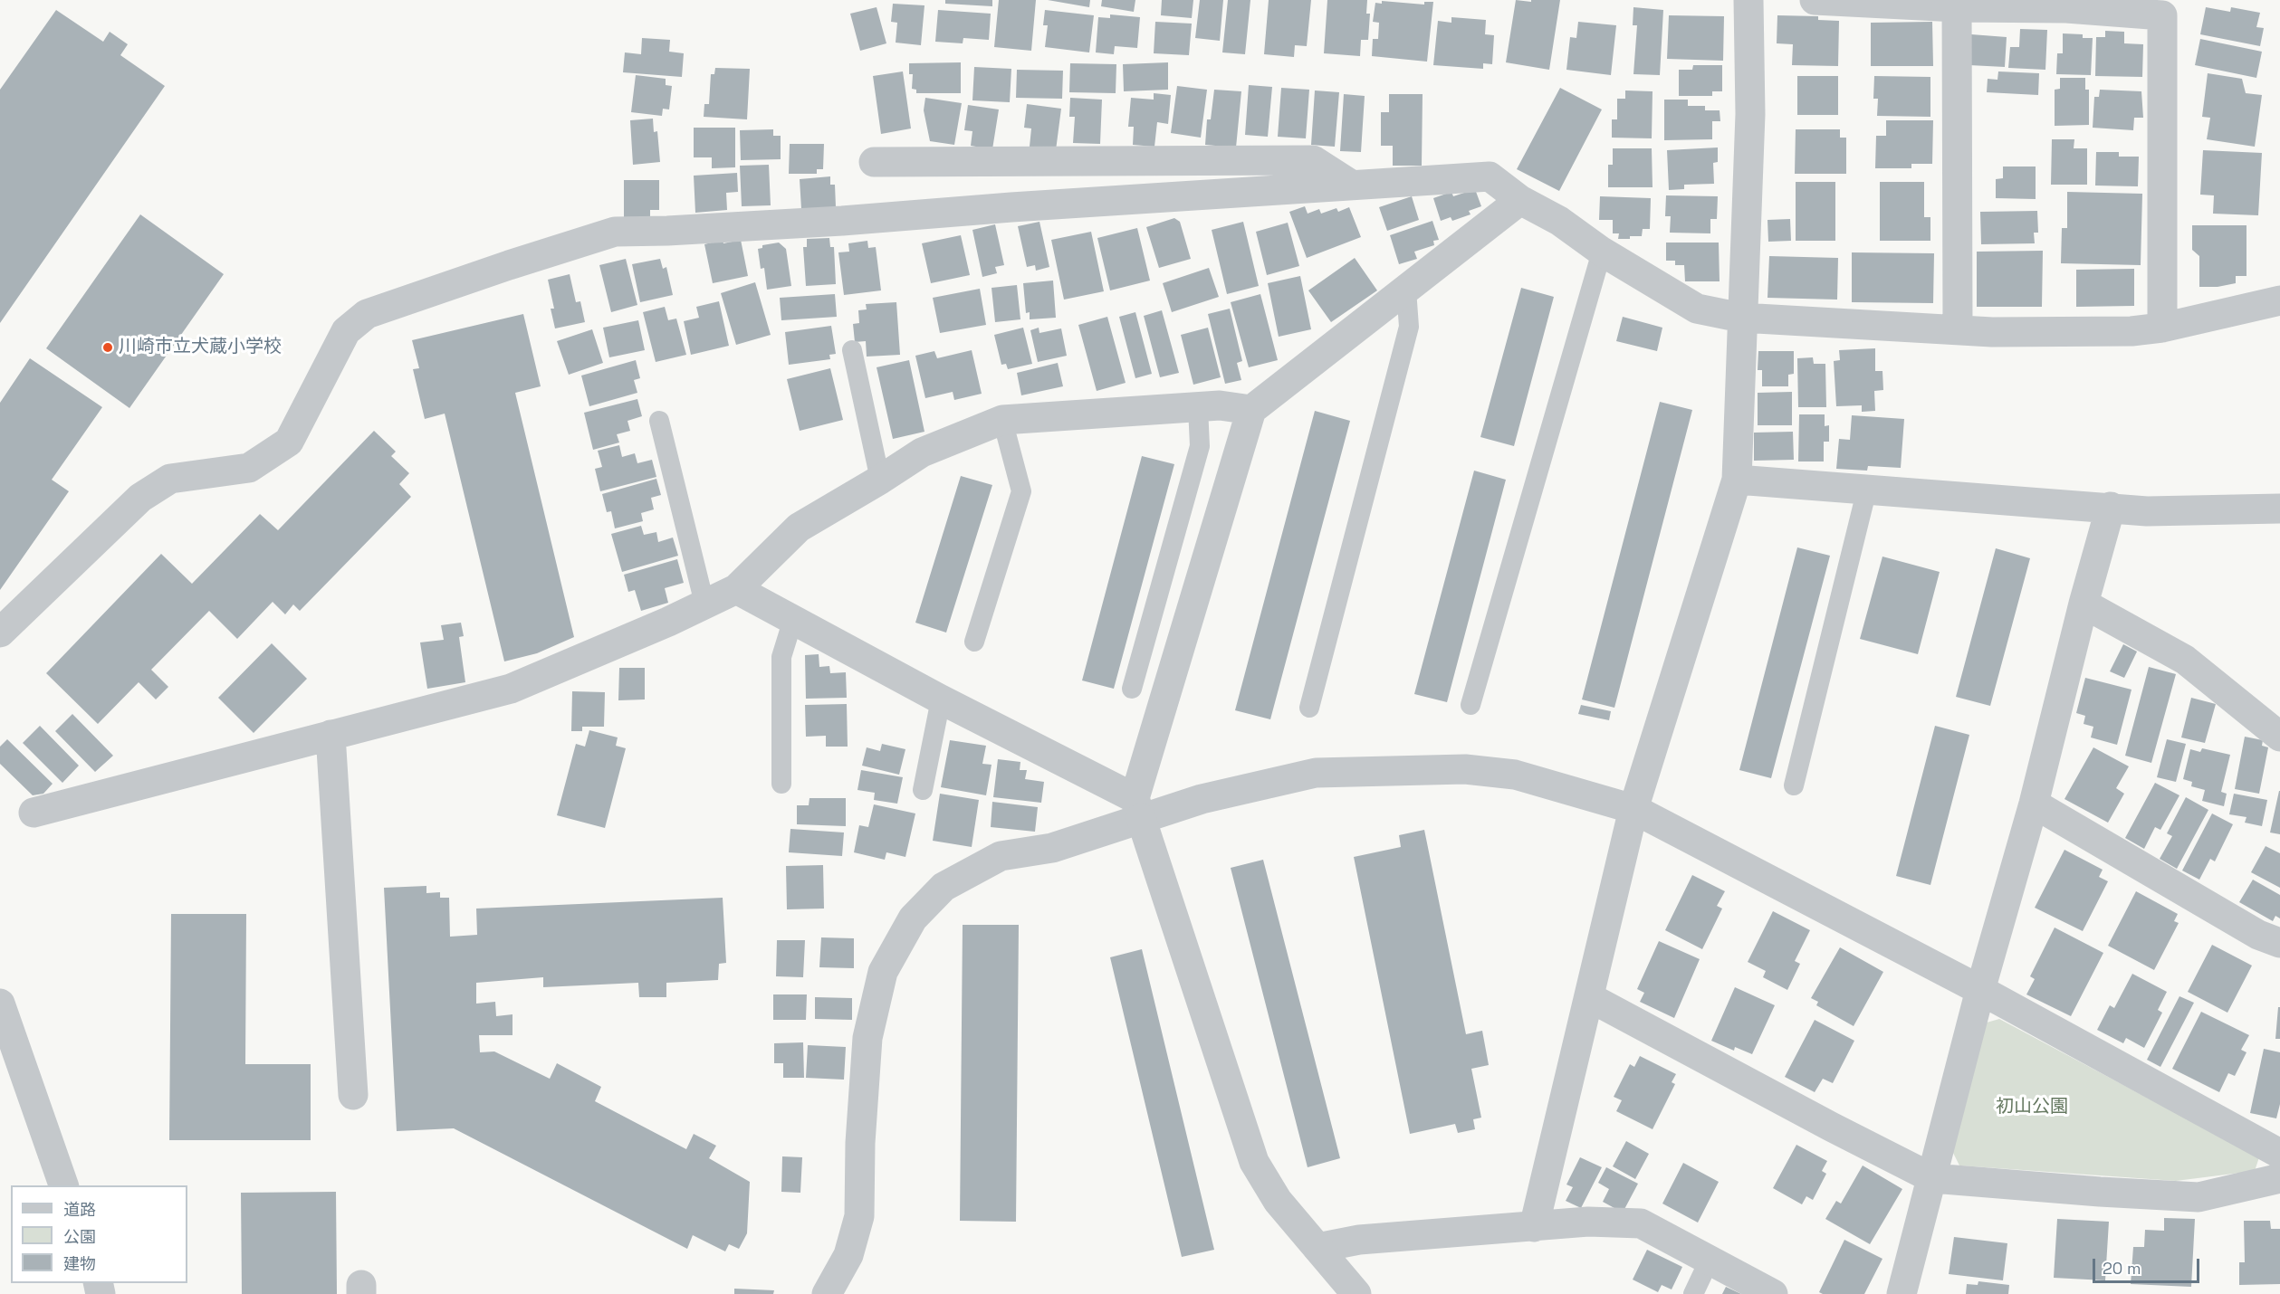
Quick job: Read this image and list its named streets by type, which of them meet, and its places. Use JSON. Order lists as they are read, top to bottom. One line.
{"parks":["初山公園"],"places":["川崎市立犬蔵小学校"],"legend":["道路","公園","建物"],"scale_bar":"20 m"}
